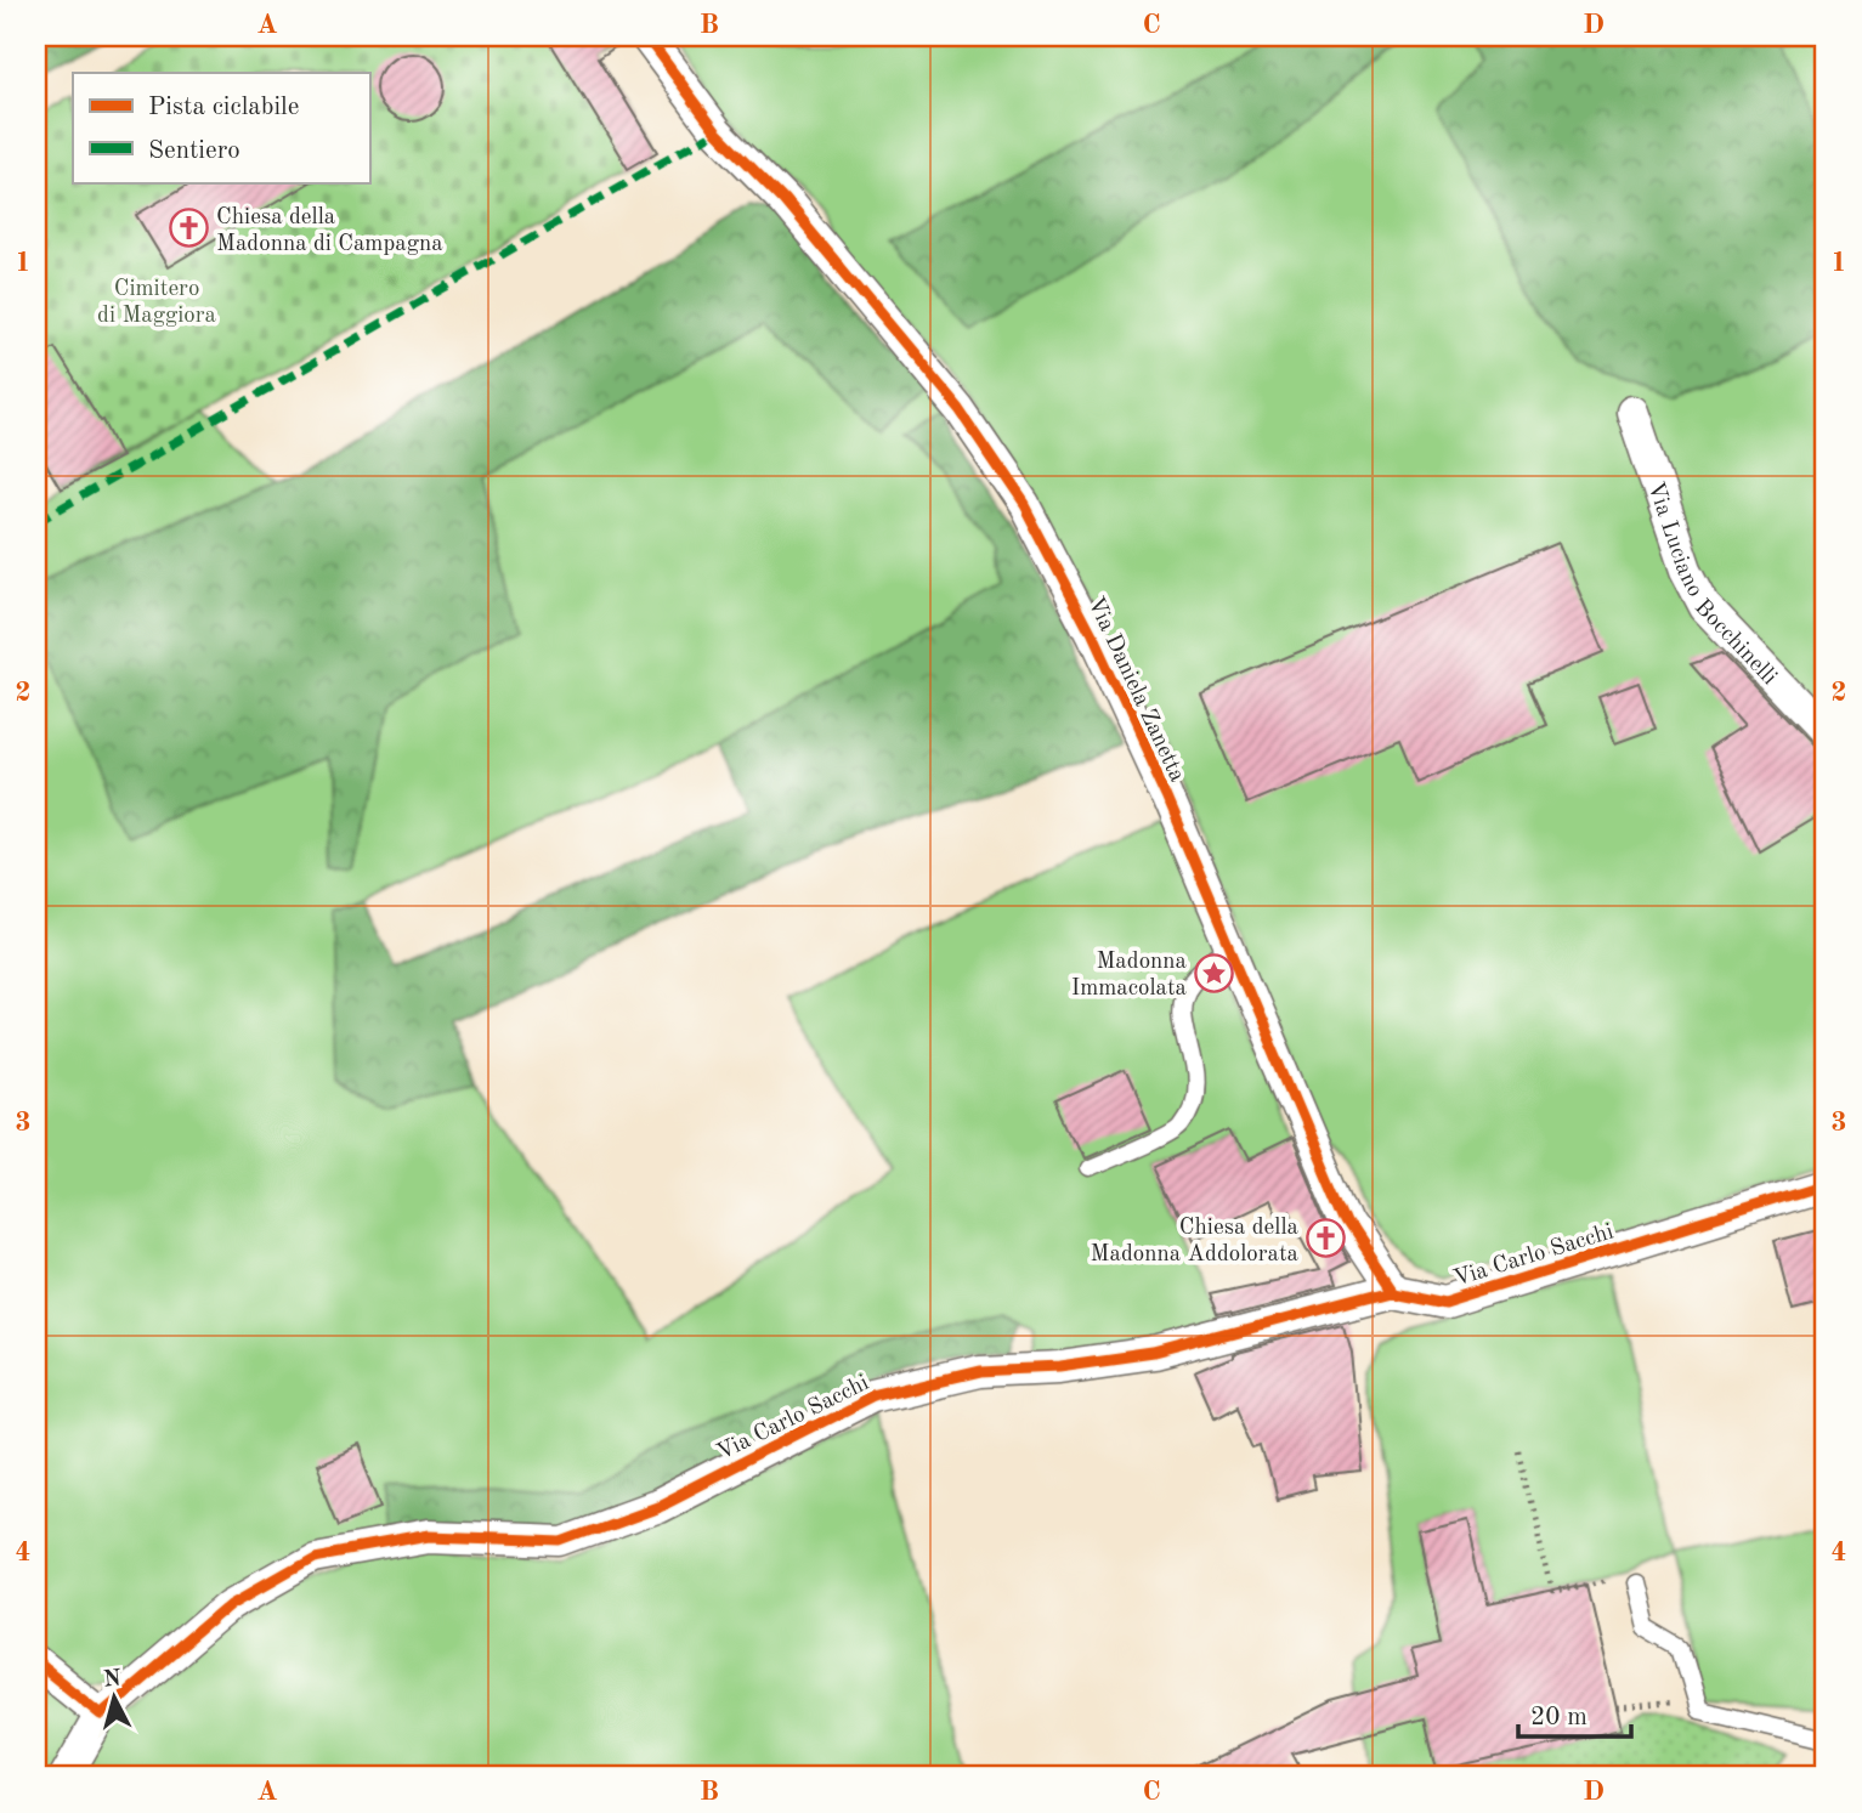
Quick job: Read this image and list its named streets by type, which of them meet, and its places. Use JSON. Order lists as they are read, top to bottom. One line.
{"streets":{"street":["Via Luciano Bocchinelli","Via Daniela Zanetta","Via Carlo Sacchi"]},"crossings":[["Via Daniela Zanetta","Via Carlo Sacchi"]],"parks":["Cimitero di Maggiora"],"places":{"church":["Chiesa della Madonna di Campagna","Chiesa della Madonna Addolorata"],"place":["Madonna Immacolata"]},"legend":["Pista ciclabile","Sentiero"],"scale_bar":"20 m","north":"top","grid":{"columns":["A","B","C","D"],"rows":["1","2","3","4"]}}
